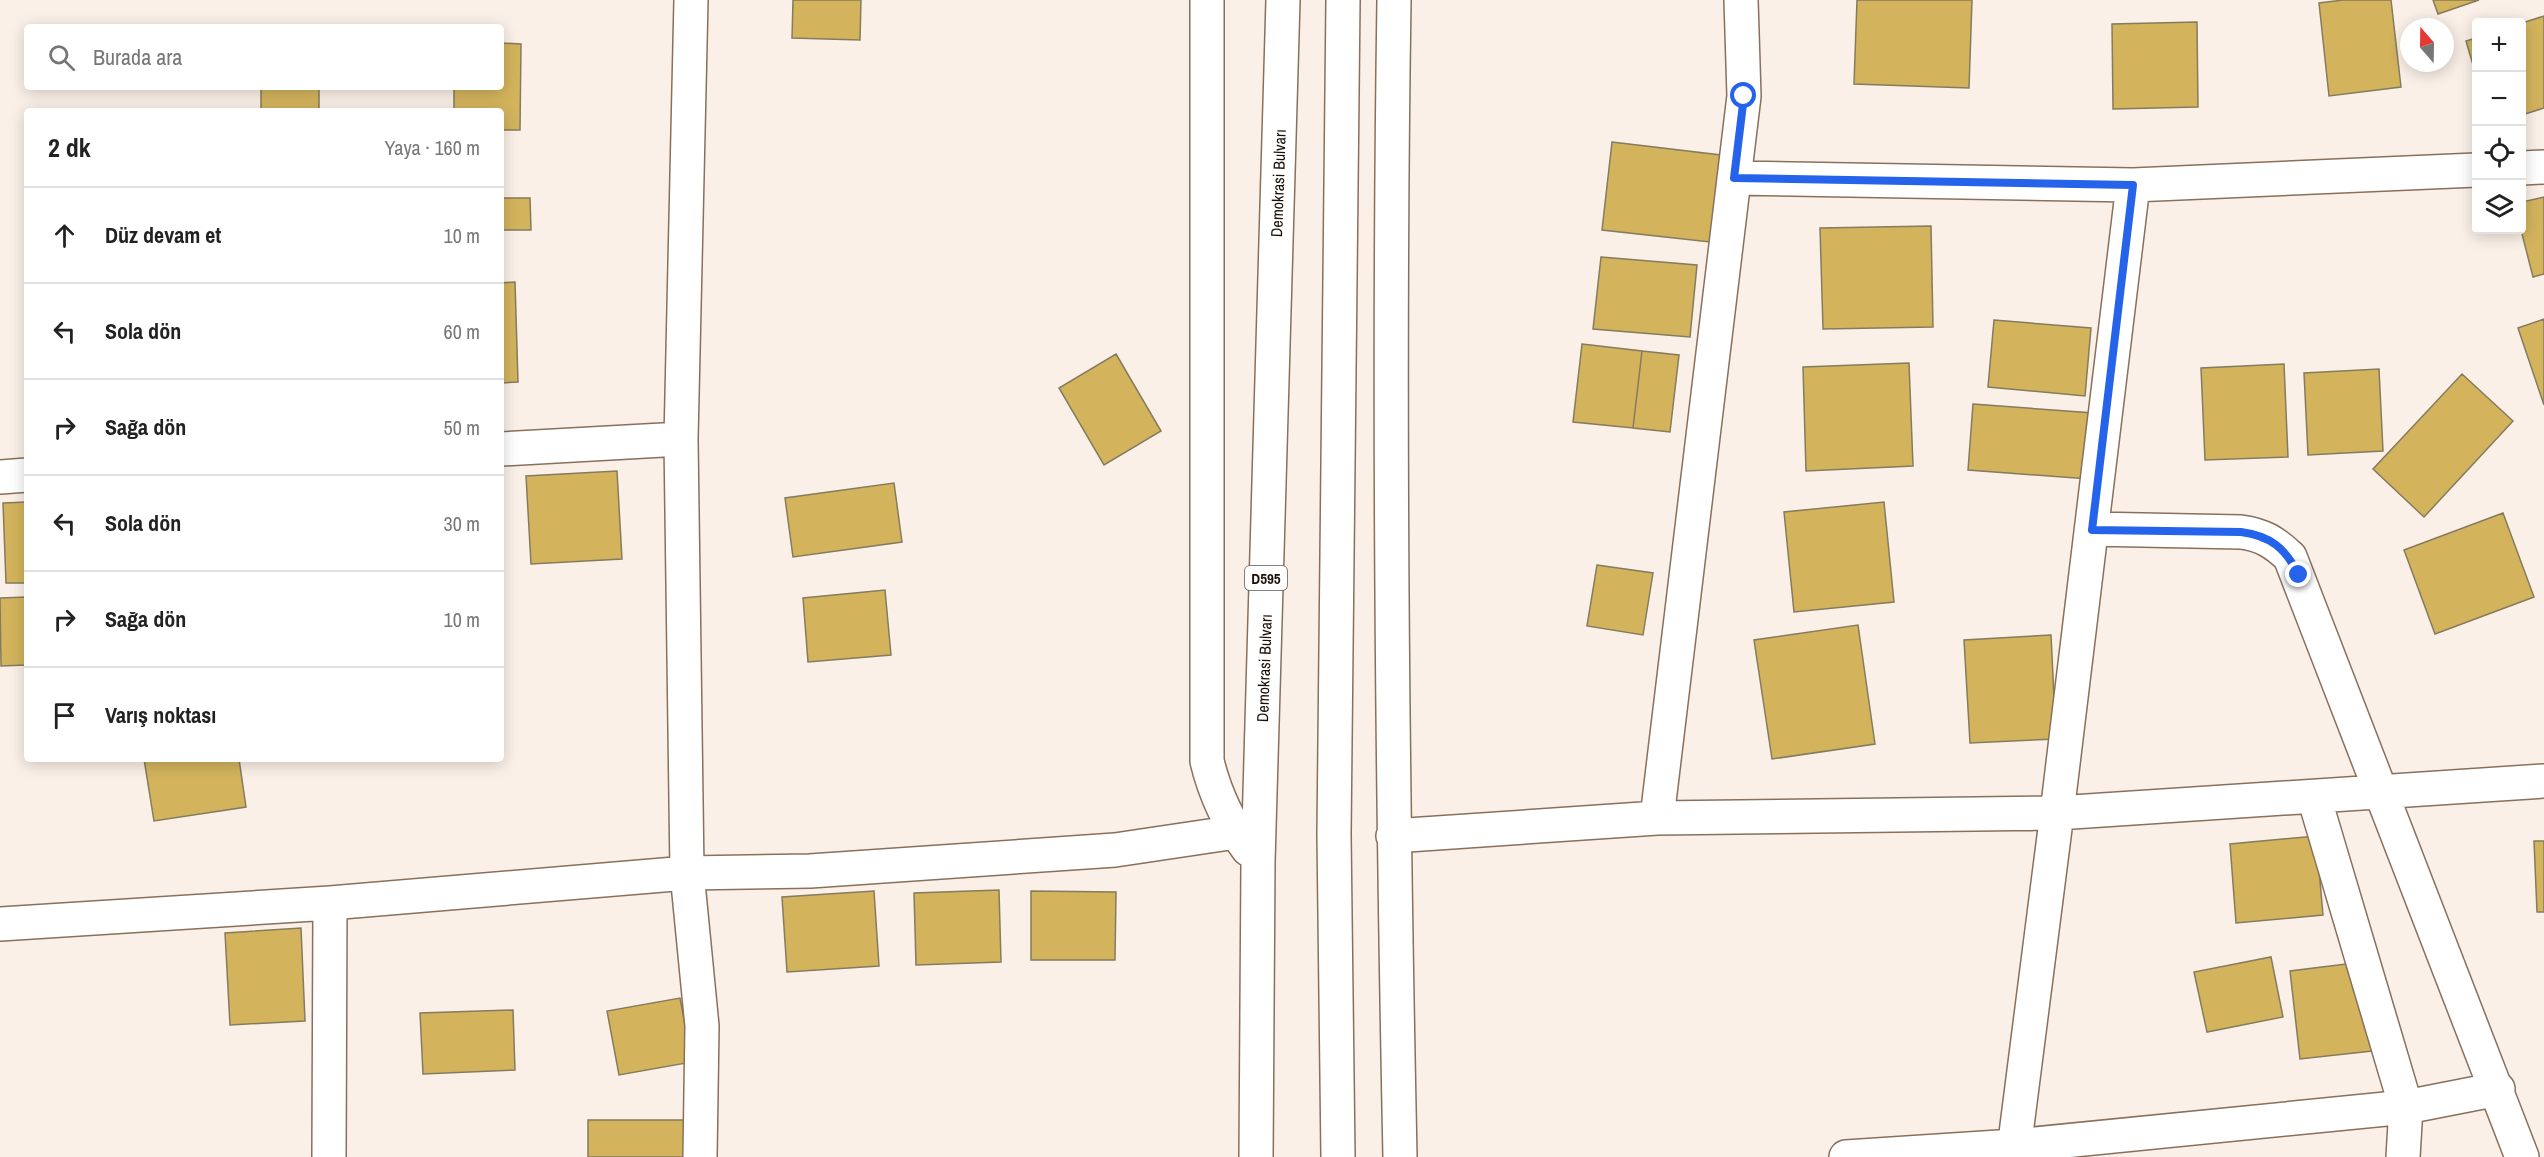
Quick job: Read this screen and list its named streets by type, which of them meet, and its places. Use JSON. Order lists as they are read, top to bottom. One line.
{"streets":{"main road":["Demokrasi Bulvarı","D595"]},"north":"top","page":{"map_buttons":["+","−"],"search":"Burada ara","heading":["2 dk","Yaya · 160 m"],"list":[["Düz devam et","10 m"],["Sola dön","60 m"],["Sağa dön","50 m"],["Sola dön","30 m"],["Sağa dön","10 m"],"Varış noktası"]}}
